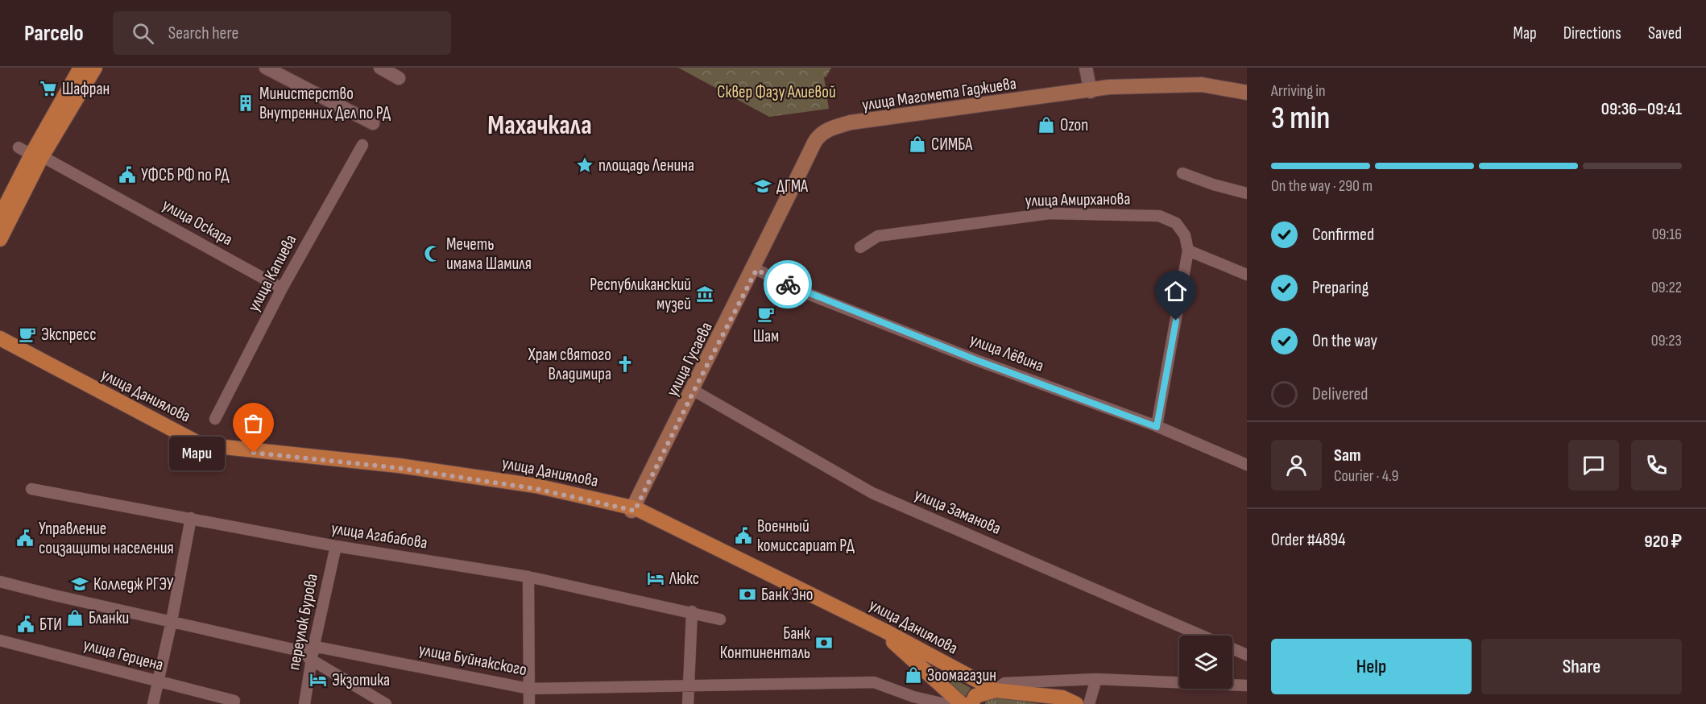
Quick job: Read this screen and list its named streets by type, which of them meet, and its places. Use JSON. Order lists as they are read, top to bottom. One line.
{"streets":{"main road":["улица Магомета Гаджиева","улица Гусаева","улица Даниялова"],"street":["улица Амирханова","улица Оскара","улица Капиева","улица Лёвина","улица Заманова","улица Агабабова","переулок Бурова","улица Герцена","улица Буйнакского"]},"crossings":[["улица Магомета Гаджиева","улица Гусаева"],["улица Оскара","улица Капиева"],["улица Лёвина","улица Гусаева"],["улица Гусаева","улица Даниялова"],["улица Гусаева","улица Заманова"],["улица Агабабова","переулок Бурова"],["переулок Бурова","улица Буйнакского"]],"districts":["Махачкала"],"parks":["Сквер Фазу Алиевой"],"places":{"supermarket":["Шафран"],"building":["Министерство Внутренних Дел по РД"],"shop":["Ozon","СИМБА","Бланки","Зоомагазин"],"place":["площадь Ленина"],"public building":["УФСБ РФ по РД","Военный комиссариат РД","Управление соцзащиты населения","БТИ"],"school or university":["ДГМА","Колледж РГЭУ"],"mosque":["Мечеть имама Шамиля"],"museum":["Республиканский музей"],"cafe":["Шам","Экспресс"],"church":["Храм святого Владимира"],"other":["Мари"],"hotel":["Люкс","Экзотика"],"bank":["Банк Эно","Банк Континенталь"]},"page":{"header":"Parcelo","search":"Search here","nav":["Map","Directions","Saved"],"heading":["3 min","Arriving in","09:36–09:41"],"panel":["Sam","Courier · 4.9","Order #4894","920 ₽"],"bar":"On the way · 290 m","list":[["Confirmed","09:16"],["Preparing","09:22"],["On the way","09:23"],"Delivered"],"bubble":"Мари","buttons":["Help","Share"]}}
